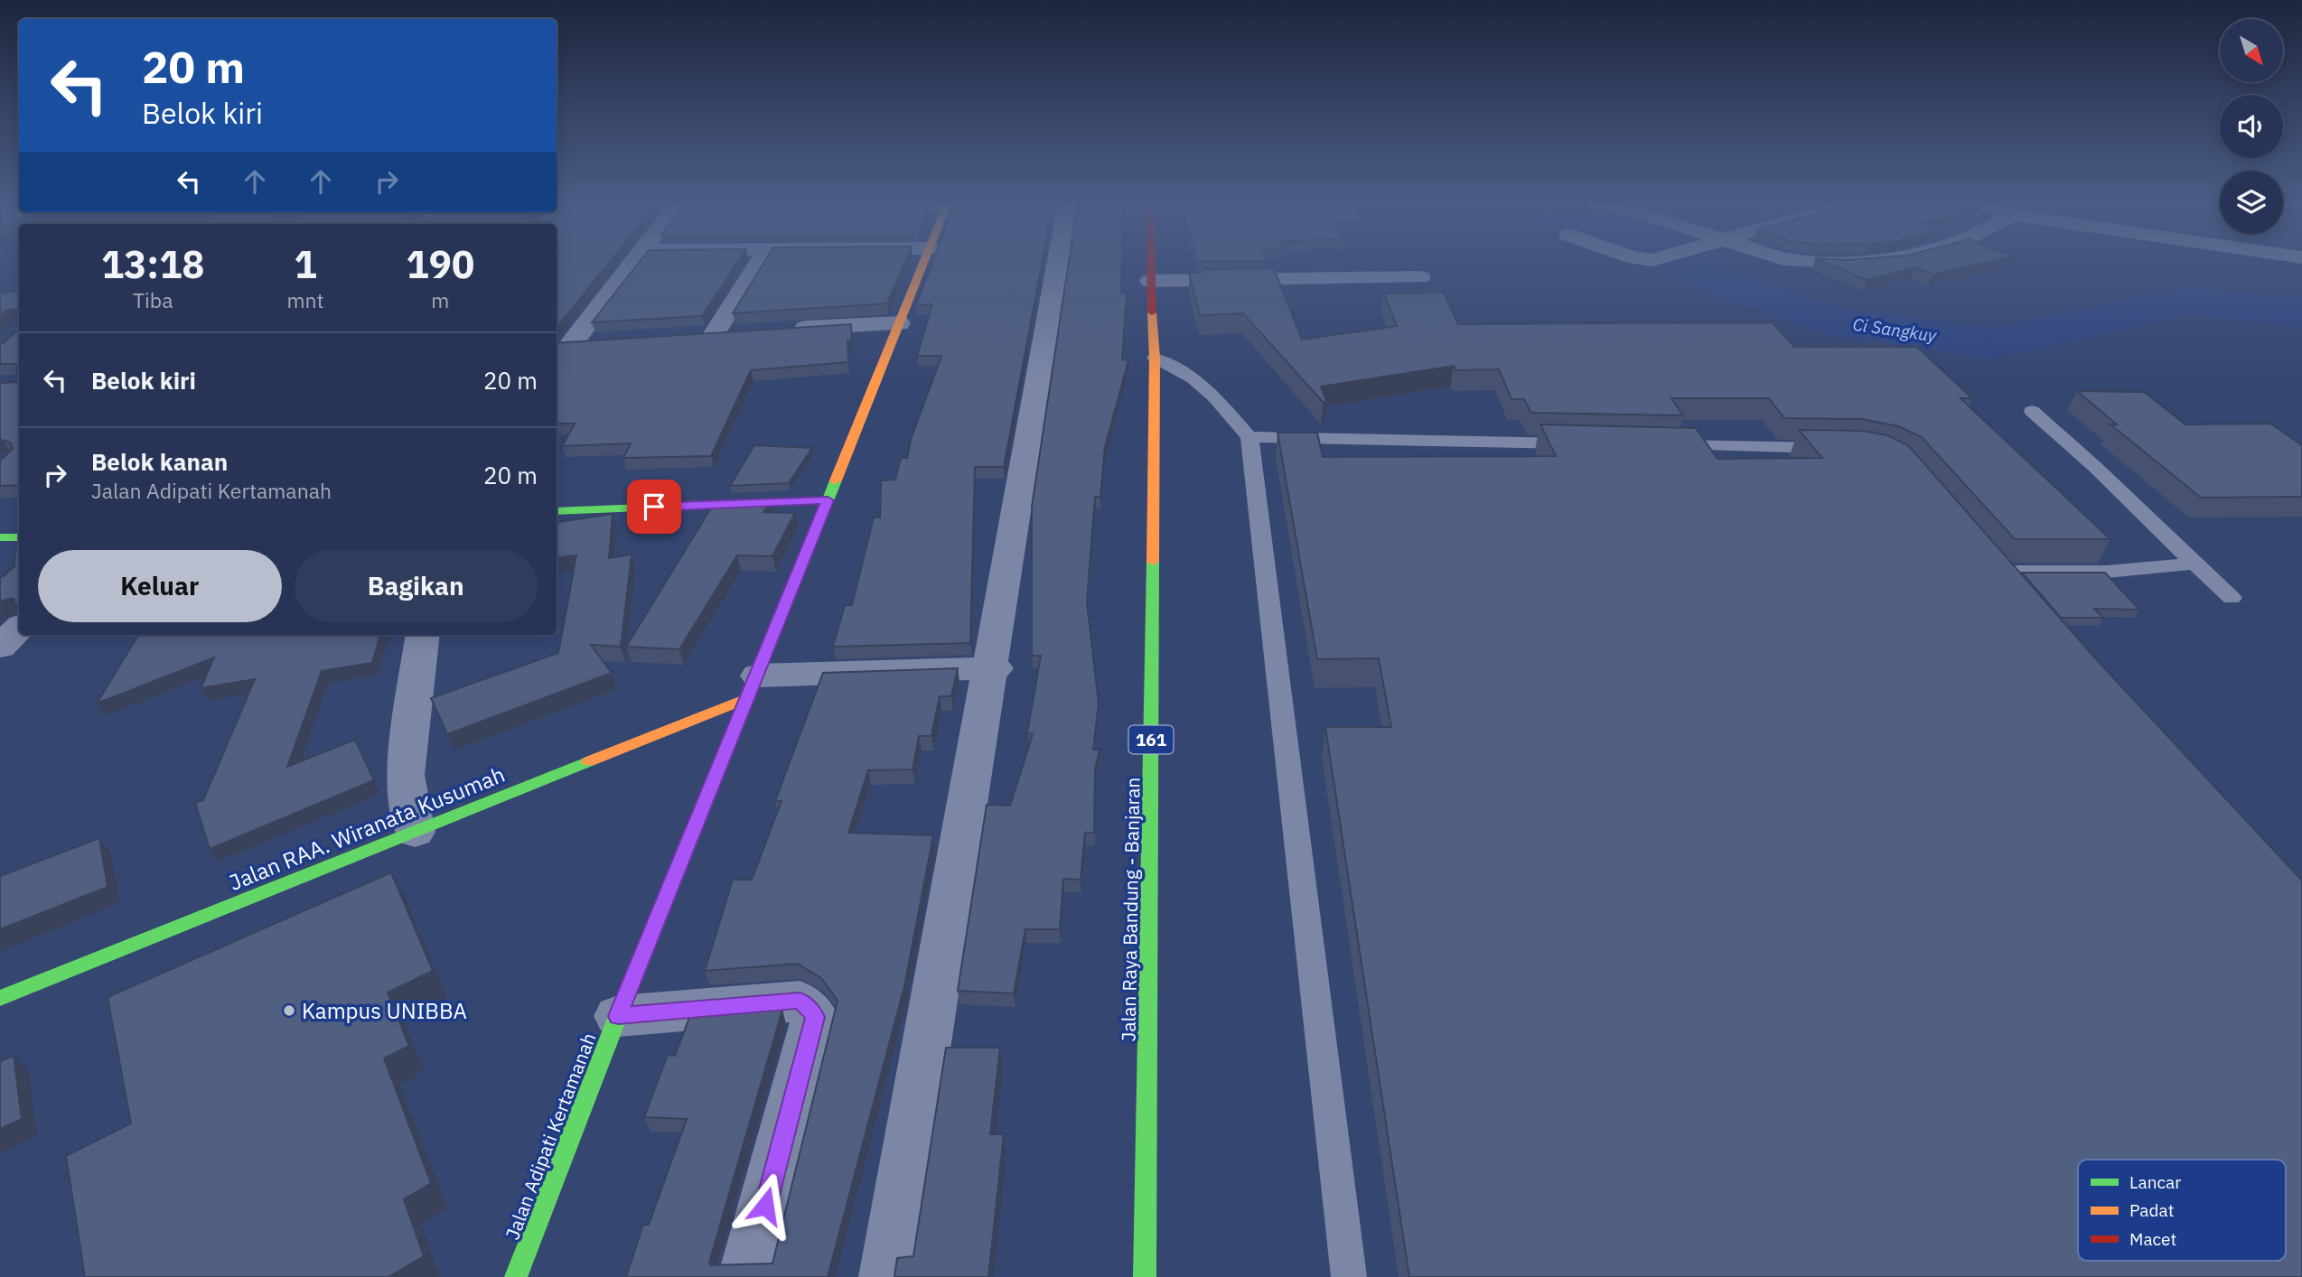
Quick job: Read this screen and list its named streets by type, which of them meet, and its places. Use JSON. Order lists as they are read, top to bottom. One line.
{"streets":{"main road":["161","Jalan RAA. Wiranata Kusumah","Jalan Raya Bandung - Banjaran","Jalan Adipati Kertamanah"]},"crossings":[["Jalan RAA. Wiranata Kusumah","Jalan Adipati Kertamanah"]],"water":["Ci Sangkuy"],"places":["Kampus UNIBBA"],"legend":["Lancar","Padat","Macet"],"north":"bottom right","page":{"turn":["20 m","Belok kiri"],"eta":["13:18","Tiba","1","mnt","190","m"],"list":[{"name":"Belok kiri","value":"20 m"},{"name":"Belok kanan","note":"Jalan Adipati Kertamanah","value":"20 m"}],"buttons":["Keluar","Bagikan"]}}
